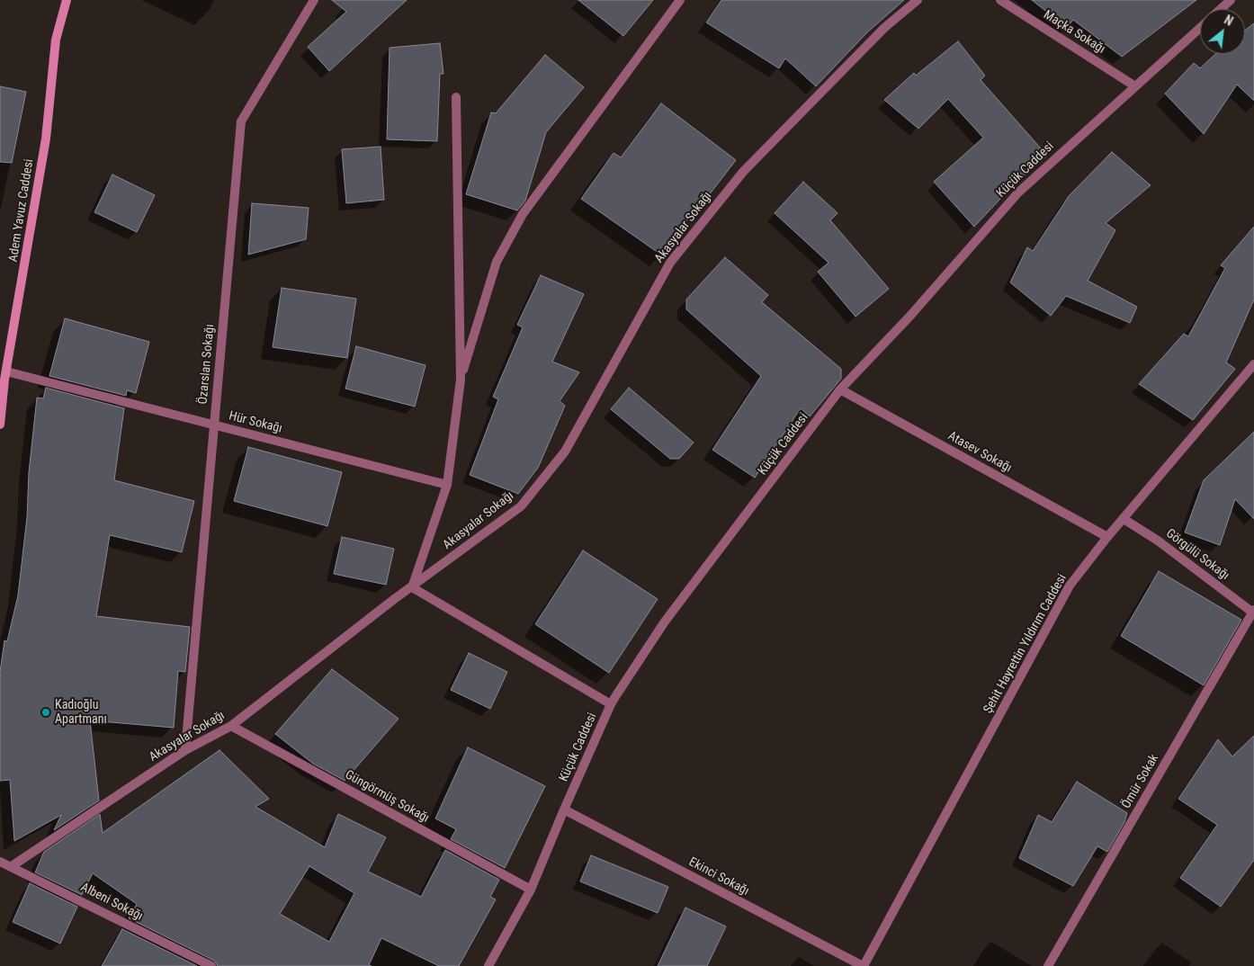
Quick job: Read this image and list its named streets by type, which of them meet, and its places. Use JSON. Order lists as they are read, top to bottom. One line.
{"streets":{"main road":["Adem Yavuz Caddesi"],"street":["Maçka Sokağı","Küçük Caddesi","Akasyalar Sokağı","Özarslan Sokağı","Hür Sokağı","Atasev Sokağı","Görgülü Sokağı","Şehit Hayrettin Yıldırım Caddesi","Ömür Sokak","Güngörmüş Sokağı","Ekinci Sokağı","Albeni Sokağı"]},"crossings":[["Maçka Sokağı","Küçük Caddesi"],["Küçük Caddesi","Atasev Sokağı"],["Küçük Caddesi","Güngörmüş Sokağı"],["Küçük Caddesi","Ekinci Sokağı"],["Adem Yavuz Caddesi","Hür Sokağı"],["Akasyalar Sokağı","Özarslan Sokağı"],["Akasyalar Sokağı","Güngörmüş Sokağı"],["Akasyalar Sokağı","Albeni Sokağı"],["Özarslan Sokağı","Hür Sokağı"],["Atasev Sokağı","Şehit Hayrettin Yıldırım Caddesi"],["Görgülü Sokağı","Şehit Hayrettin Yıldırım Caddesi"],["Görgülü Sokağı","Ömür Sokak"],["Şehit Hayrettin Yıldırım Caddesi","Ekinci Sokağı"]],"places":["Kadıoğlu Apartmanı"],"north":"top right"}
